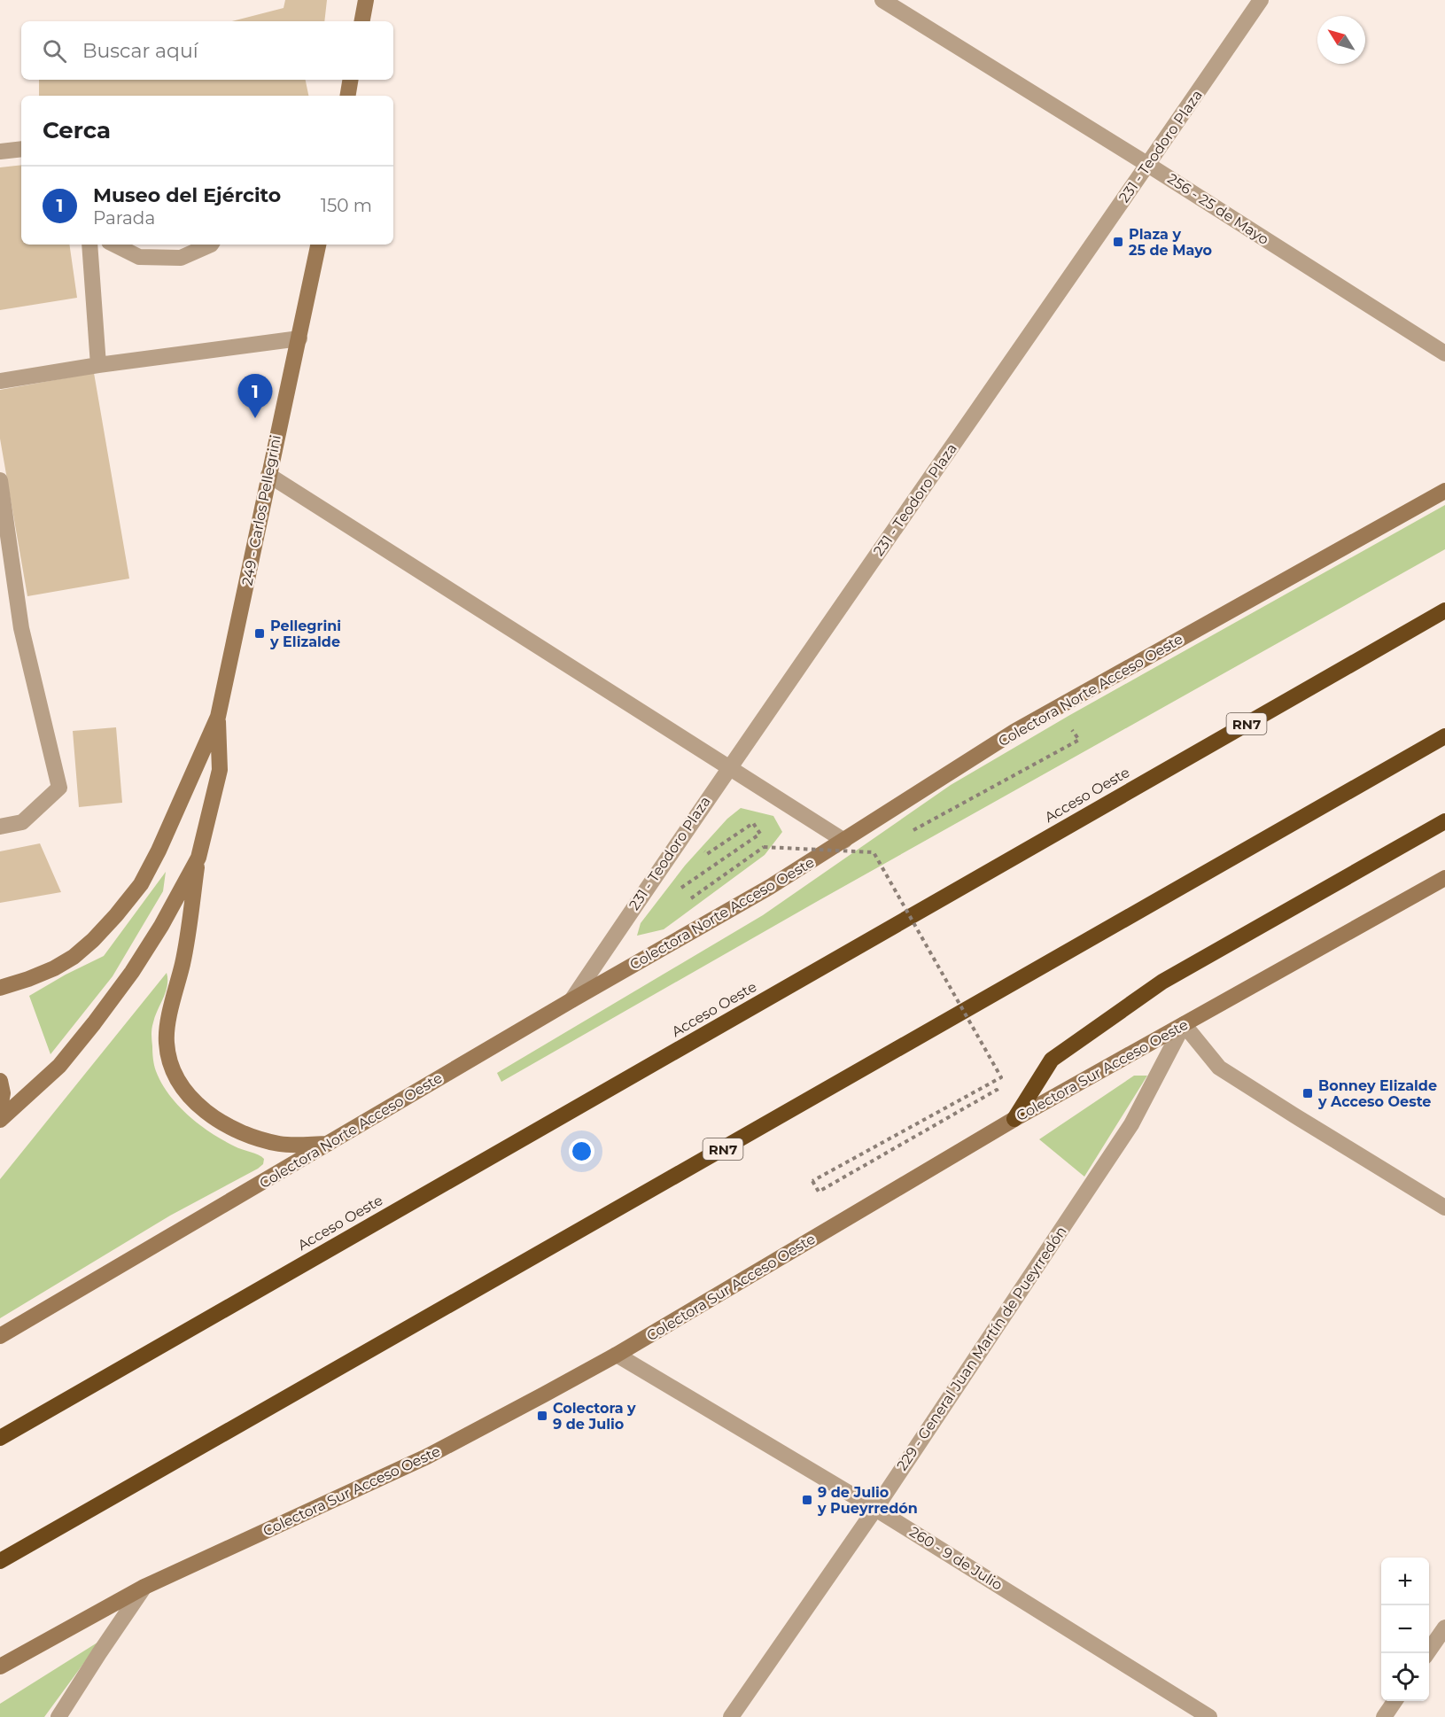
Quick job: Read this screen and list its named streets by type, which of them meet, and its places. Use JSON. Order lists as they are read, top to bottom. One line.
{"streets":{"highway":["RN7","Acceso Oeste"],"street":["231 - Teodoro Plaza","256 - 25 de Mayo","249 - Carlos Pellegrini","Colectora Norte Acceso Oeste","Colectora Sur Acceso Oeste","229 - General Juan Martín de Pueyrredón","260 - 9 de Julio"]},"crossings":[["231 - Teodoro Plaza","256 - 25 de Mayo"],["231 - Teodoro Plaza","Colectora Norte Acceso Oeste"],["Colectora Sur Acceso Oeste","229 - General Juan Martín de Pueyrredón"],["Colectora Sur Acceso Oeste","260 - 9 de Julio"],["229 - General Juan Martín de Pueyrredón","260 - 9 de Julio"]],"places":{"transit":["Plaza y 25 de Mayo","Pellegrini y Elizalde","Bonney Elizalde y Acceso Oeste","Colectora y 9 de Julio","9 de Julio y Pueyrredón"]},"north":"top left","page":{"search":"Buscar aquí","heading":"Cerca","list":[{"mark":"1","name":"Museo del Ejército","note":"Parada","value":"150 m"}],"pins":"1","map_buttons":["+","−"]}}
